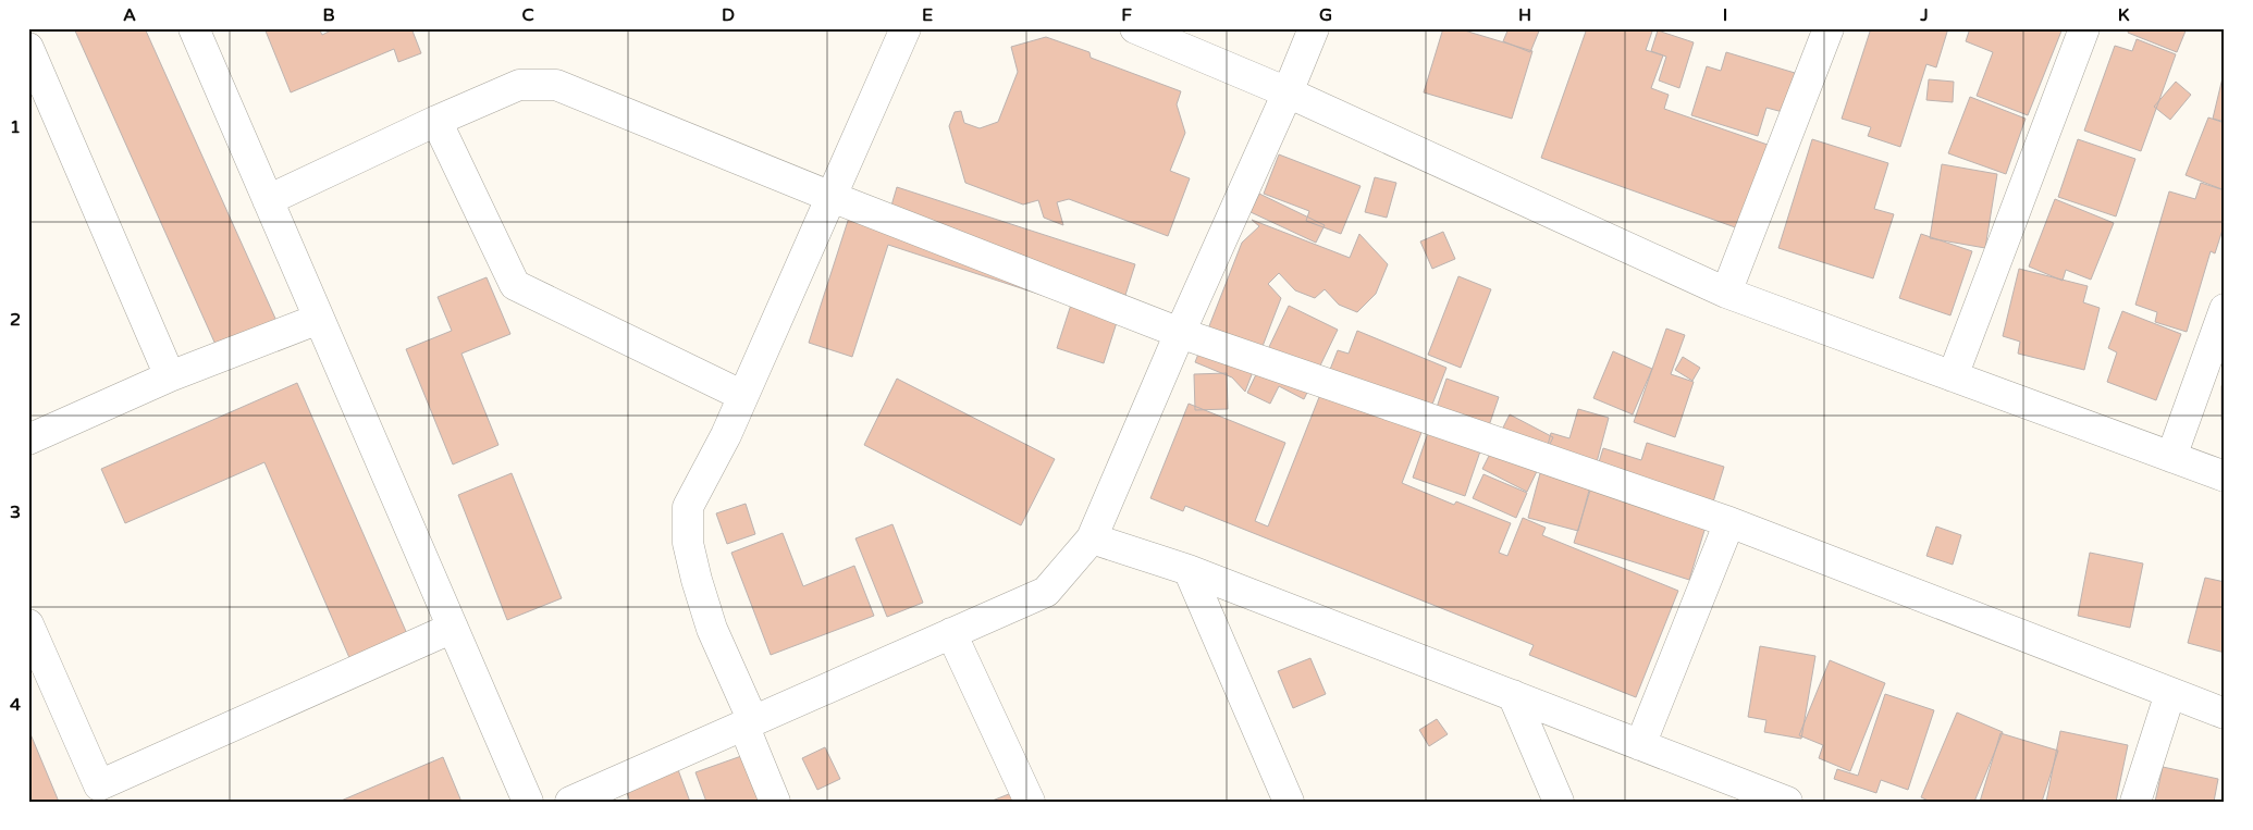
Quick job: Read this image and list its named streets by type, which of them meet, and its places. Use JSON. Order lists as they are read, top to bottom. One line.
{"grid":{"columns":["A","B","C","D","E","F","G","H","I","J","K"],"rows":["1","2","3","4"]}}
